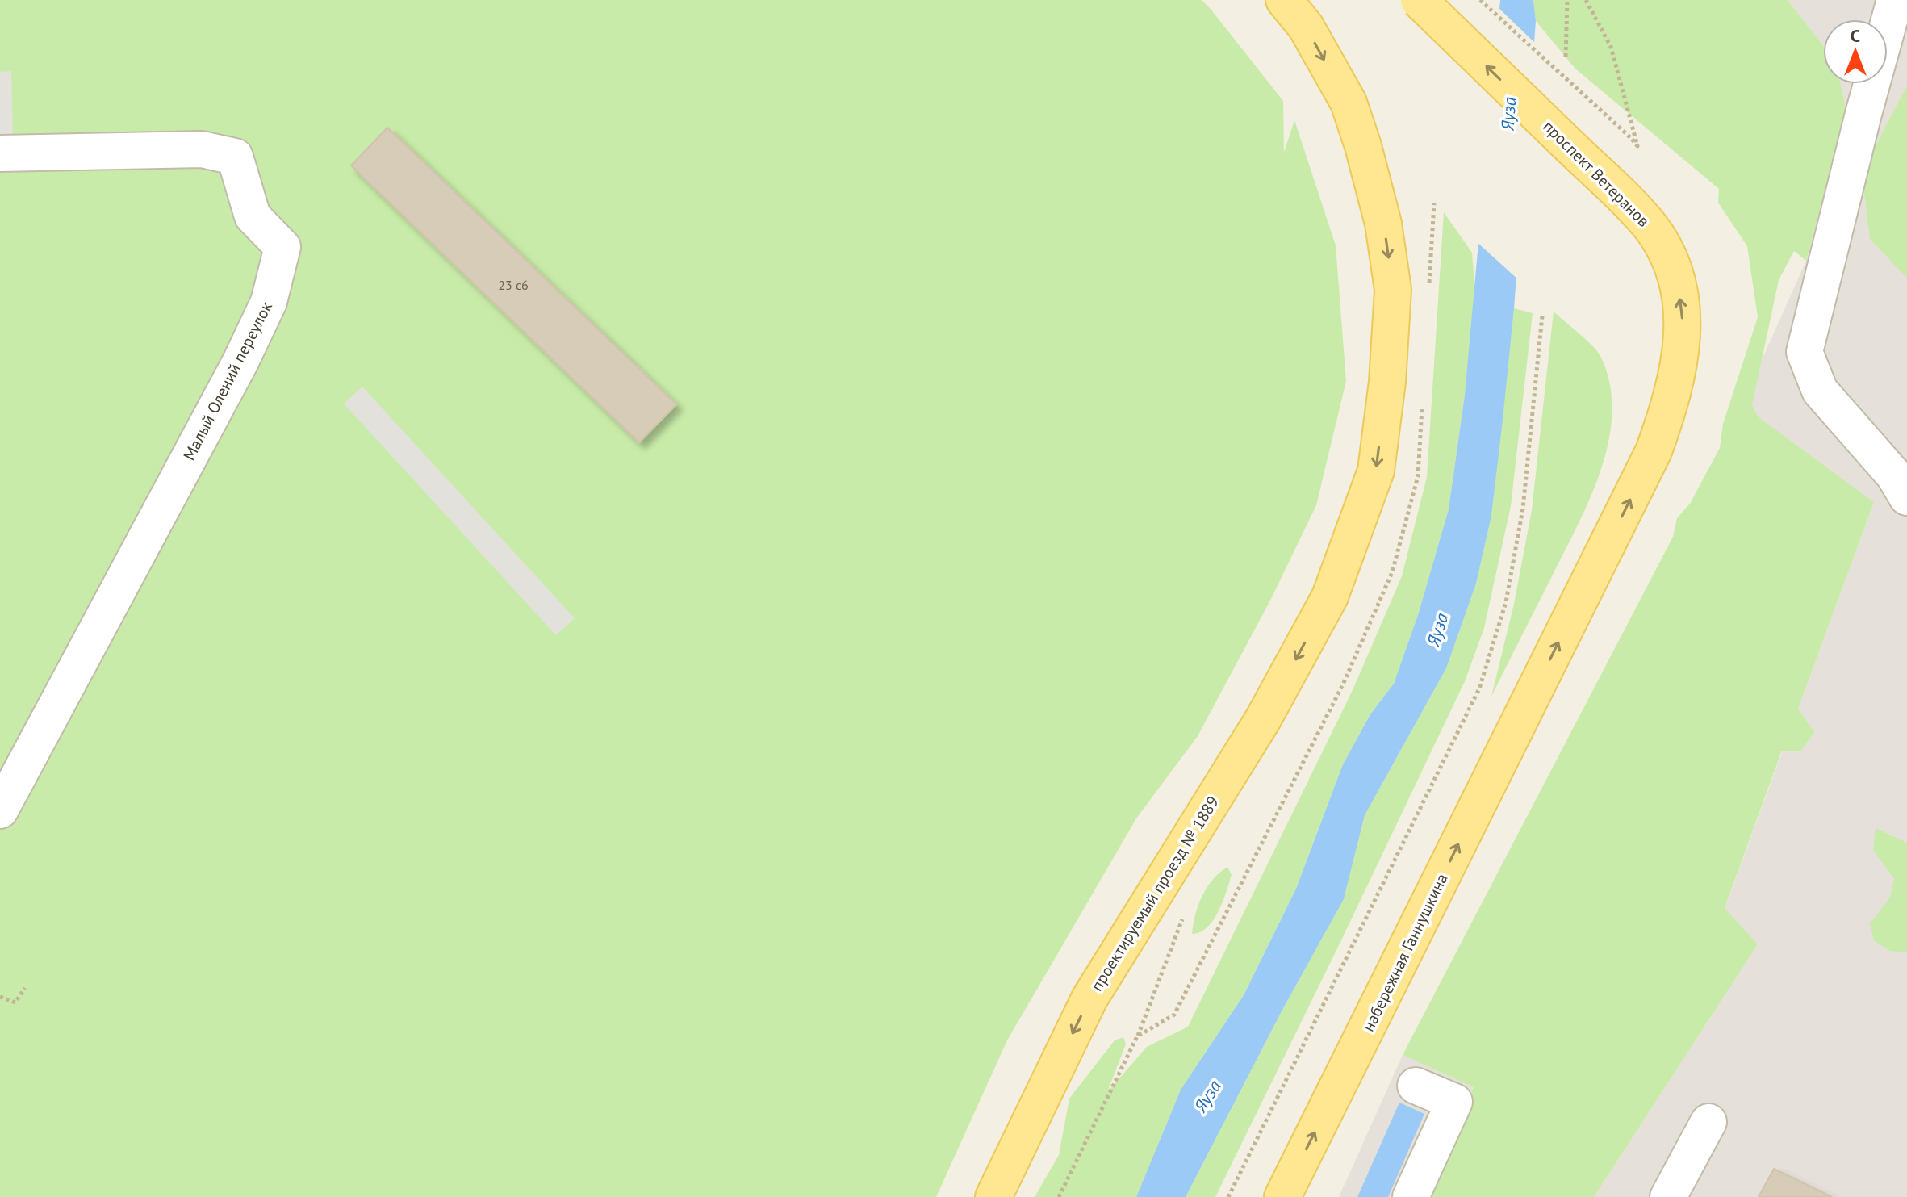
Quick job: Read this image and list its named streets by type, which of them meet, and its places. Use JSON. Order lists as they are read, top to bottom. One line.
{"streets":{"main road":["проспект Ветеранов","проектируемый проезд № 1889","набережная Ганнушкина"],"lane":["Малый Олений переулок"]},"crossings":[["проспект Ветеранов","набережная Ганнушкина"]],"one_way":["проспект Ветеранов","проектируемый проезд № 1889","набережная Ганнушкина"],"water":["Яуза"],"house_numbers":["23 с6"],"north":"top"}
